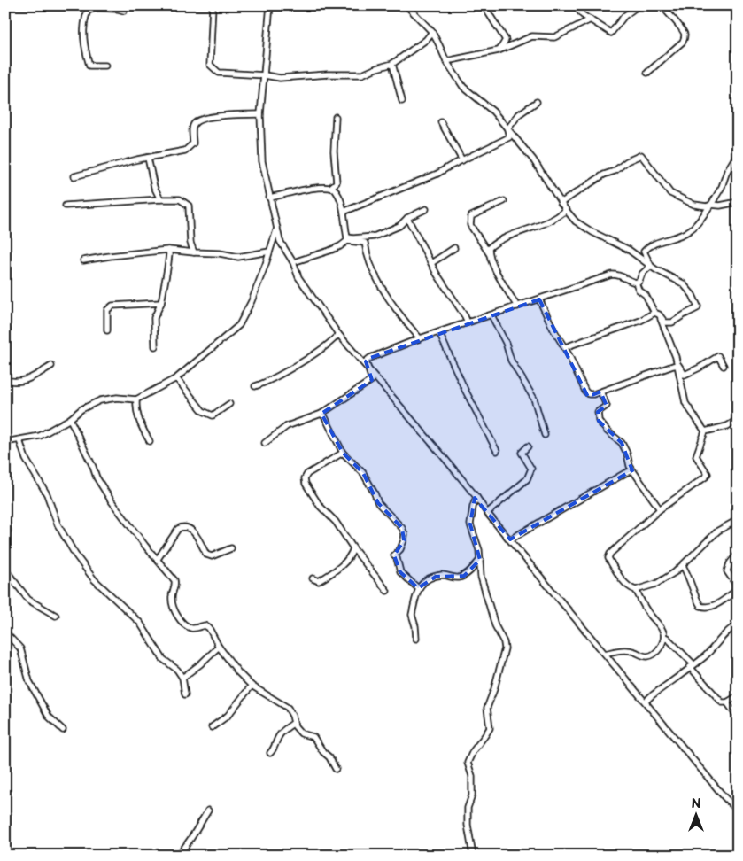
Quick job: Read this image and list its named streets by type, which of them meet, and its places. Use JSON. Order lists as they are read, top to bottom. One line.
{"north":"top"}
